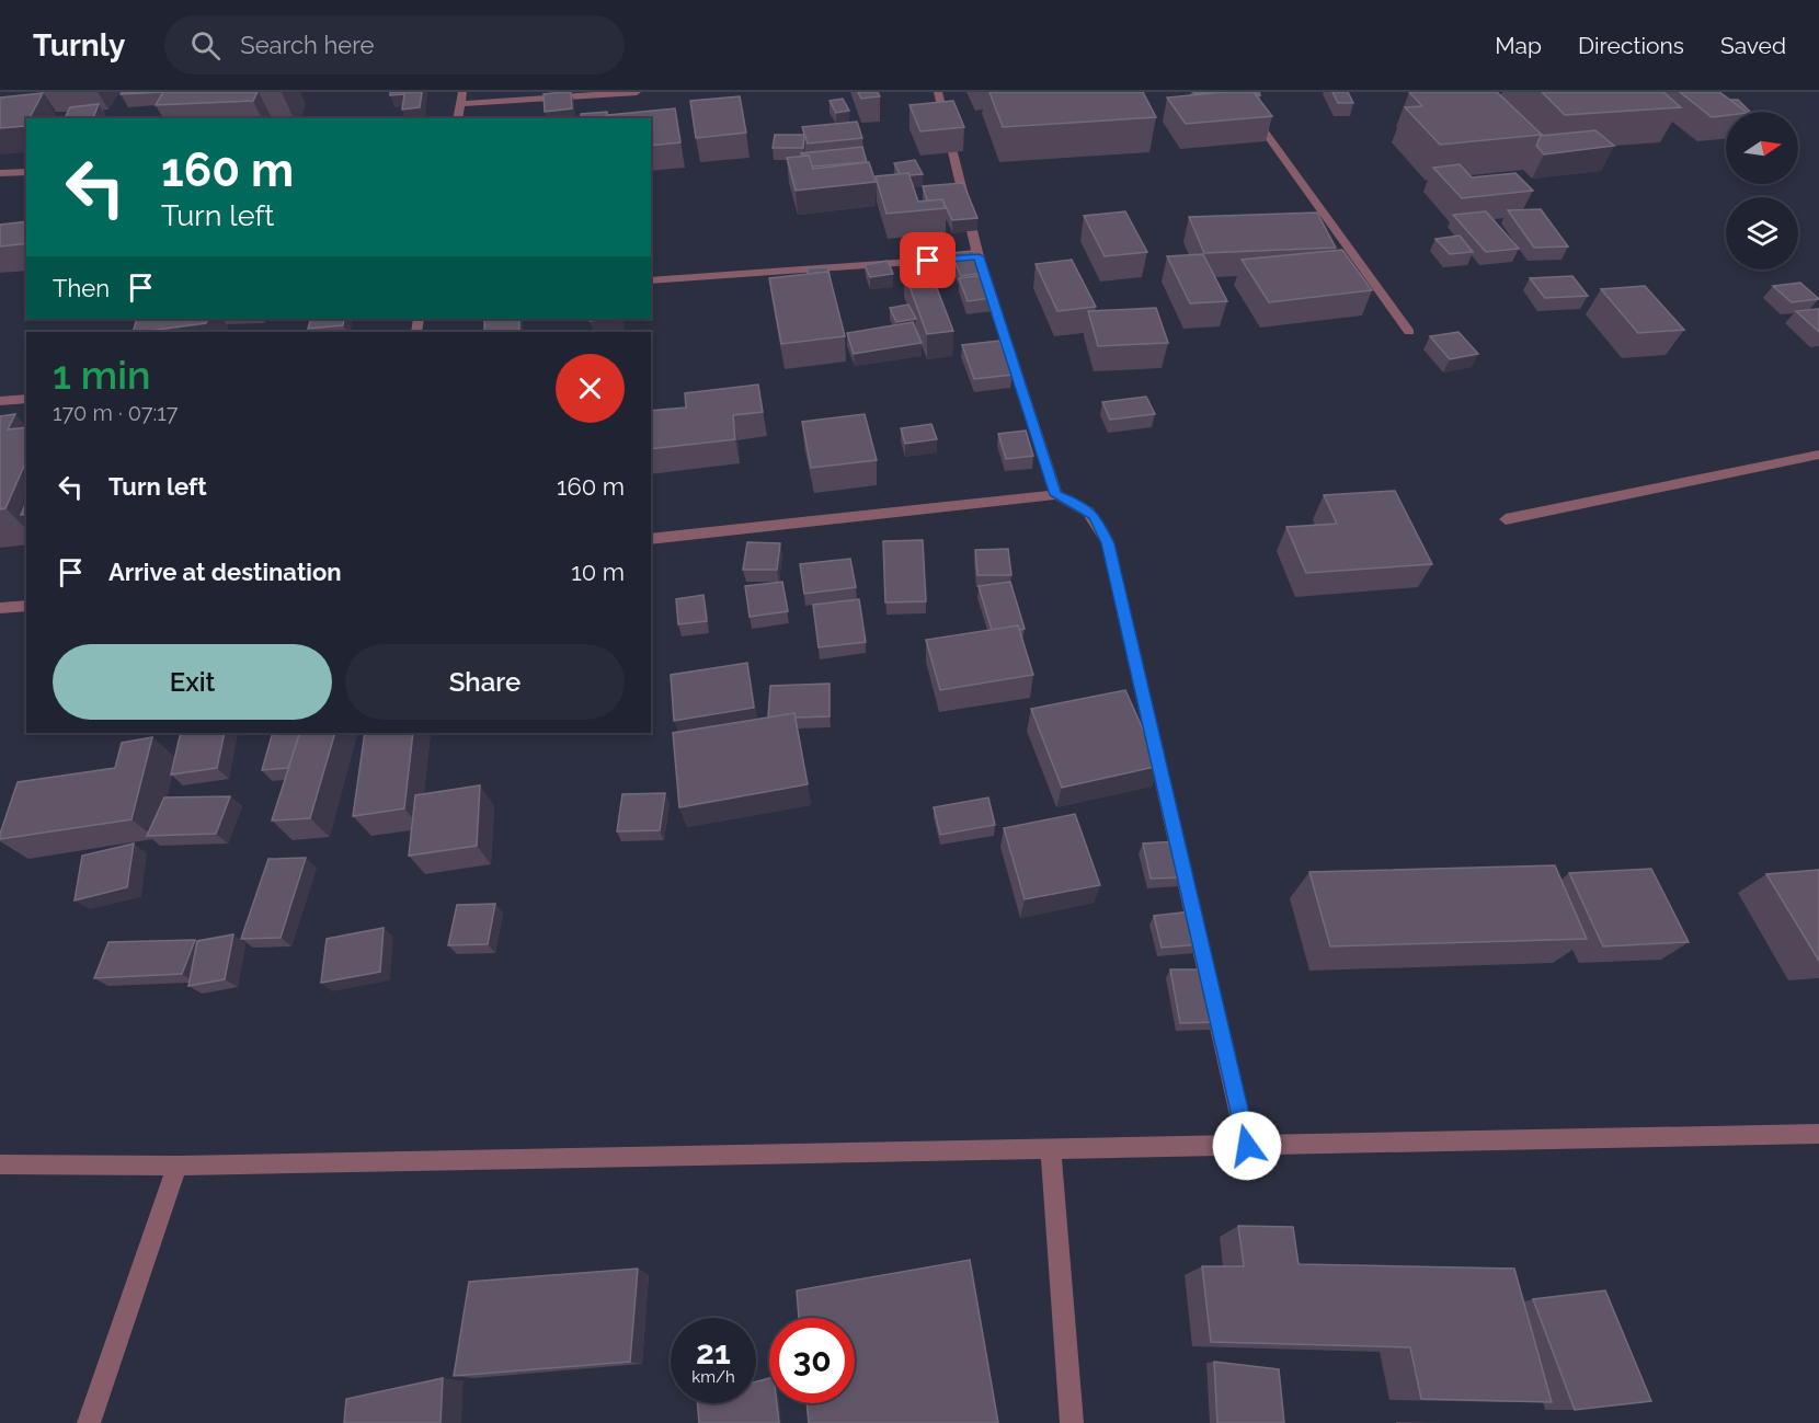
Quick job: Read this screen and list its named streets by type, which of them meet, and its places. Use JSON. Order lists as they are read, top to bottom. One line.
{"north":"right","page":{"header":"Turnly","search":"Search here","nav":["Map","Directions","Saved"],"turn":["160 m","Turn left"],"then":"Then","heading":["1 min","170 m · 07:17"],"list":[{"name":"Turn left","value":"160 m"},{"name":"Arrive at destination","value":"10 m"}],"buttons":["Exit","Share"],"speed":"21 km/h","limit":"30"}}
